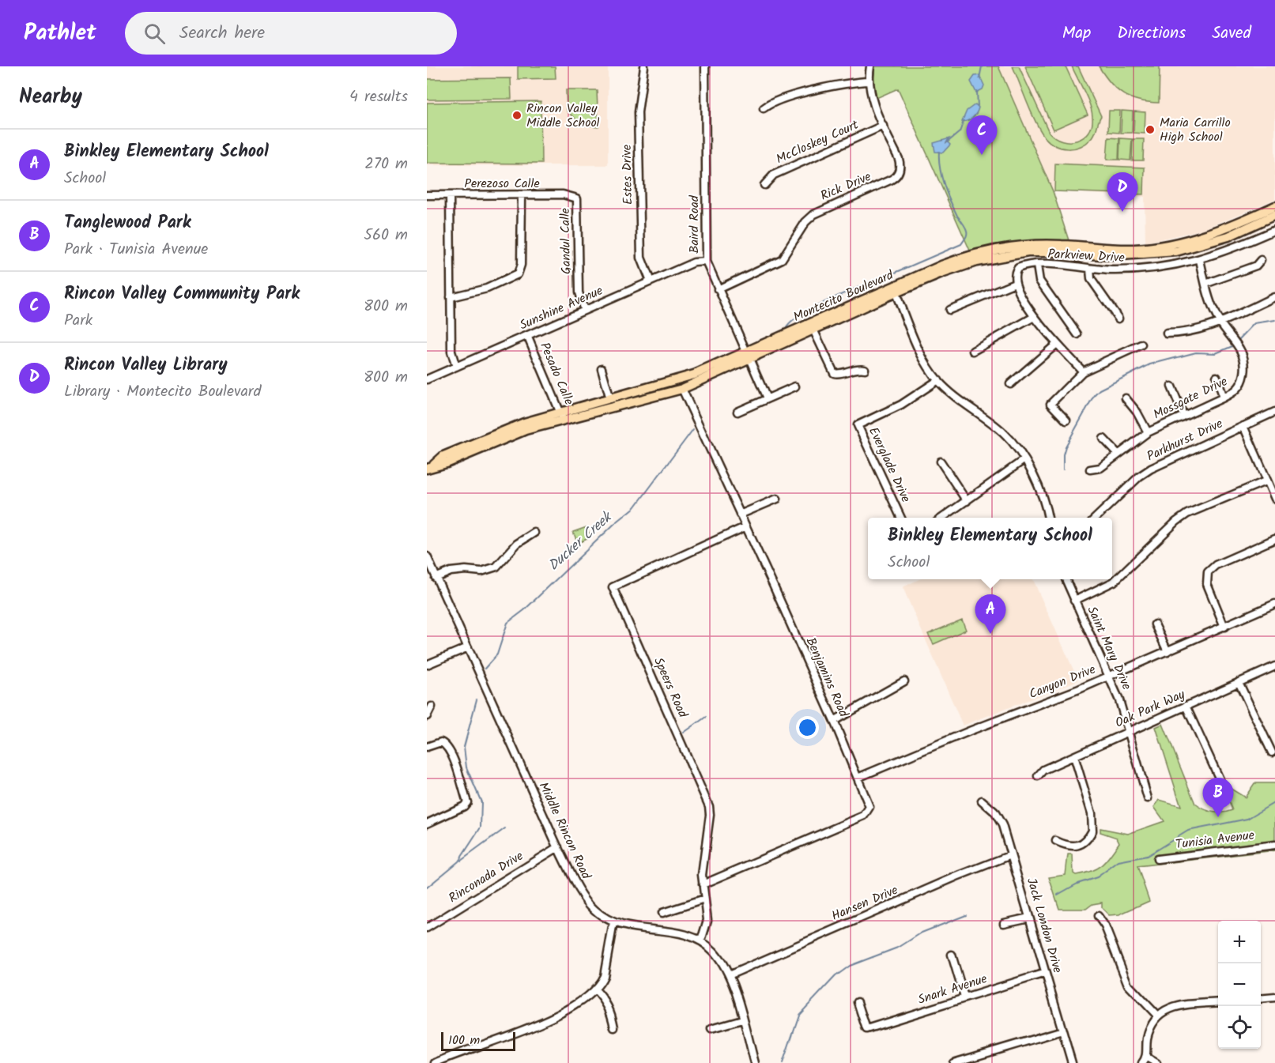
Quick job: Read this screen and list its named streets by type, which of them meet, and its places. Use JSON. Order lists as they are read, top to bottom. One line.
{"streets":{"main road":["Montecito Boulevard"],"street":["McCloskey Court","Estes Drive","Perezoso Calle","Rick Drive","Baird Road","Gandul Calle","Parkview Drive","Sunshine Avenue","Pesado Calle","Mossgate Drive","Parkhurst Drive","Everglade Drive","Saint Mary Drive","Benjamins Road","Canyon Drive","Speers Road","Oak Park Way","Middle Rincon Road","Tunisia Avenue","Rinconada Drive","Hansen Drive","Jack London Drive","Snark Avenue"]},"crossings":[["McCloskey Court","Rick Drive"],["Estes Drive","Sunshine Avenue"],["Perezoso Calle","Gandul Calle"],["Rick Drive","Baird Road"],["Baird Road","Montecito Boulevard"],["Baird Road","Sunshine Avenue"],["Gandul Calle","Sunshine Avenue"],["Parkview Drive","Mossgate Drive"],["Montecito Boulevard","Pesado Calle"],["Montecito Boulevard","Benjamins Road"],["Sunshine Avenue","Pesado Calle"],["Saint Mary Drive","Canyon Drive"],["Saint Mary Drive","Oak Park Way"],["Benjamins Road","Canyon Drive"],["Benjamins Road","Speers Road"],["Speers Road","Middle Rincon Road"],["Middle Rincon Road","Rinconada Drive"],["Middle Rincon Road","Hansen Drive"],["Hansen Drive","Jack London Drive"],["Jack London Drive","Snark Avenue"]],"water":["Ducker Creek"],"places":["Rincon Valley Middle School","Maria Carrillo High School"],"scale_bar":"100 m","page":{"header":"Pathlet","search":"Search here","nav":["Map","Directions","Saved"],"heading":["Nearby","4 results"],"pins":["C","D","A","B"],"list":[{"mark":"A","name":"Binkley Elementary School","note":"School","value":"270 m"},{"mark":"B","name":"Tanglewood Park","note":"Park · Tunisia Avenue","value":"560 m"},{"mark":"C","name":"Rincon Valley Community Park","note":"Park","value":"800 m"},{"mark":"D","name":"Rincon Valley Library","note":"Library · Montecito Boulevard","value":"800 m"}],"popup":["Binkley Elementary School","School"],"map_buttons":["+","−"],"scale":"100 m"}}
